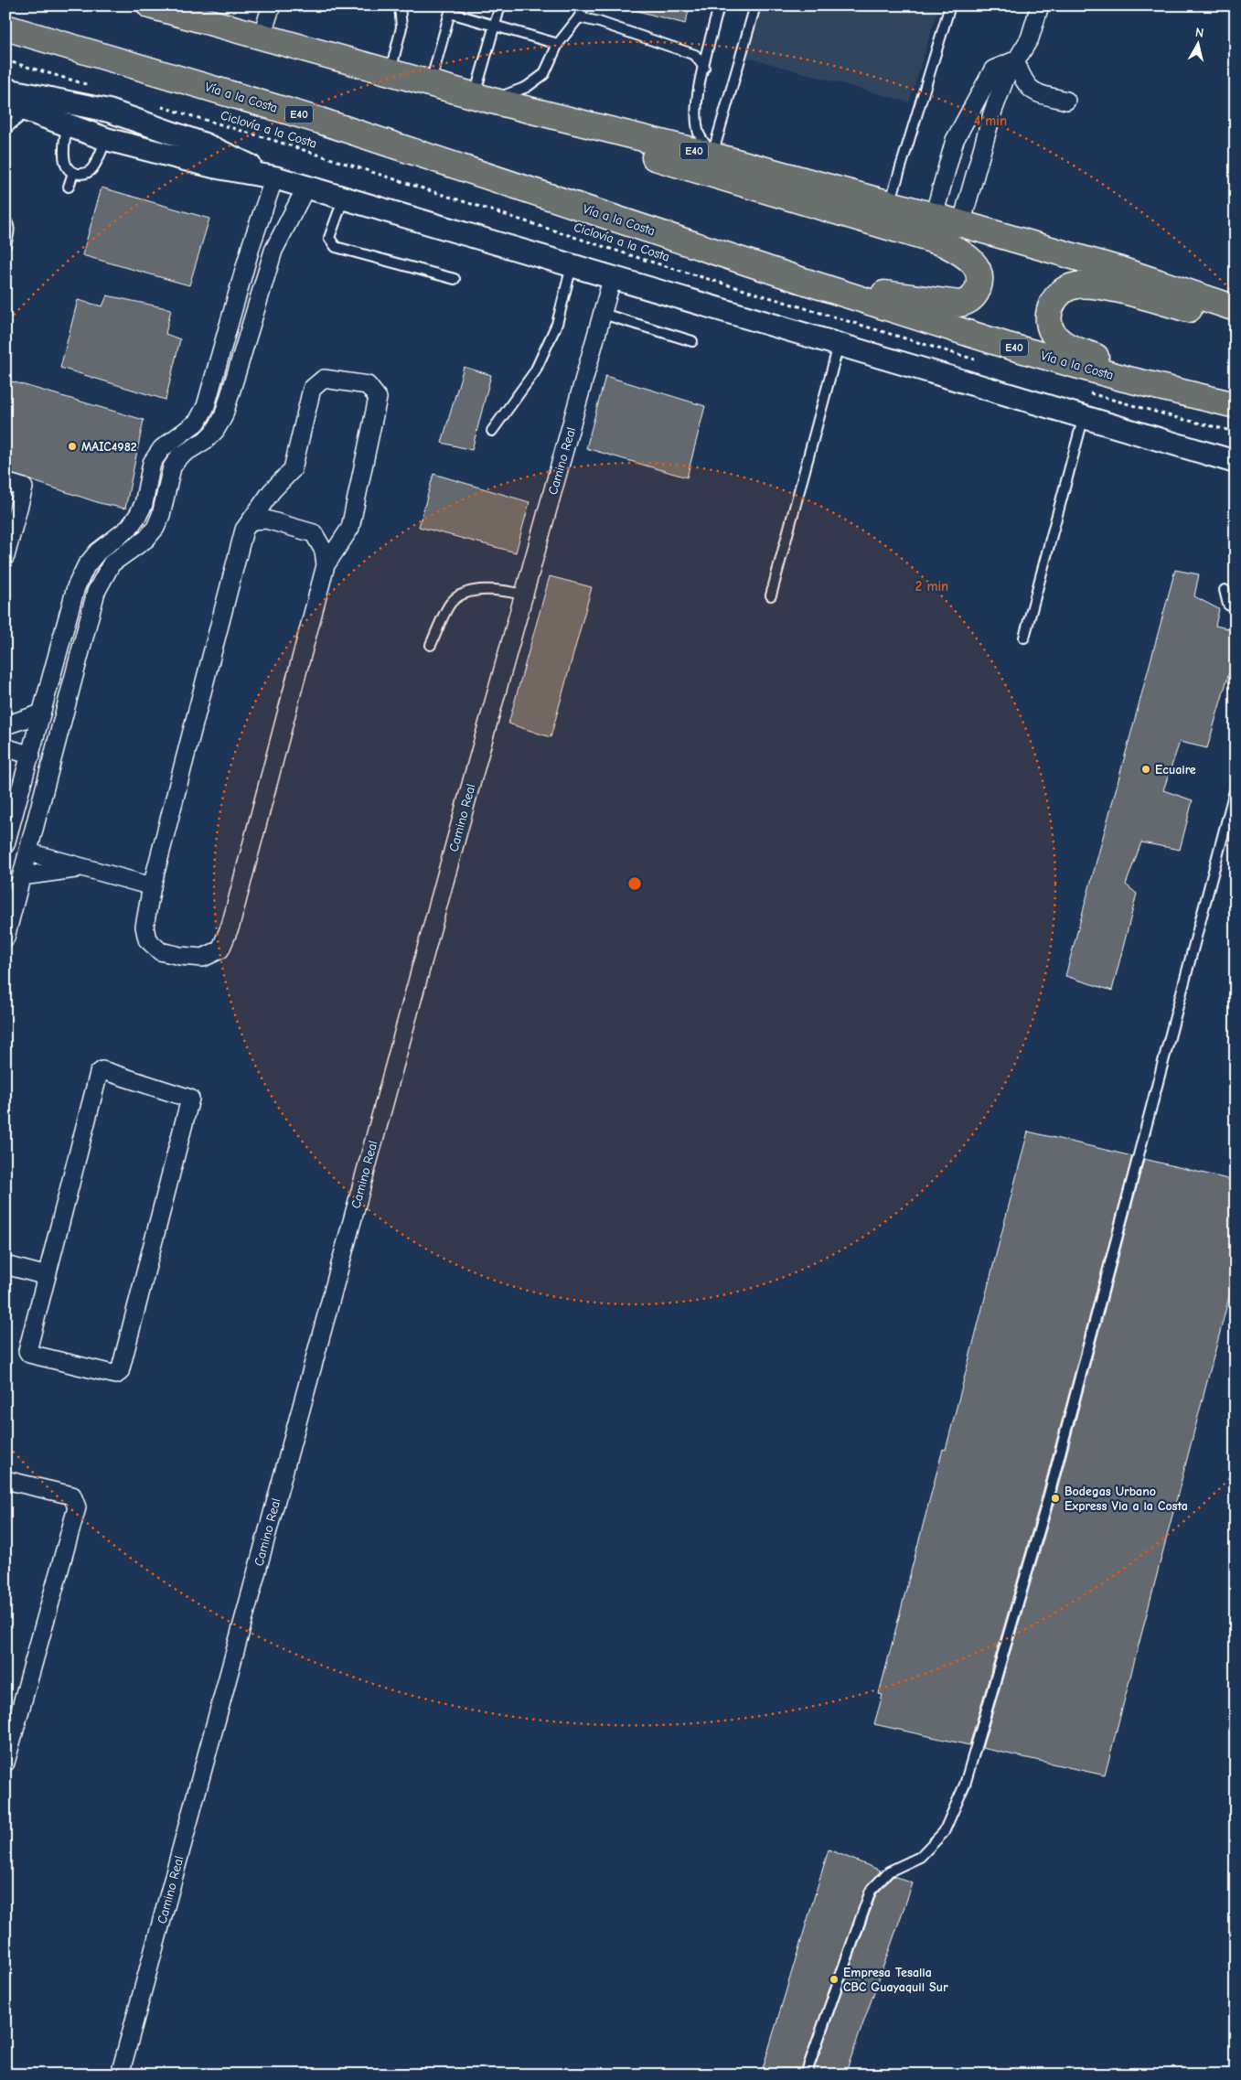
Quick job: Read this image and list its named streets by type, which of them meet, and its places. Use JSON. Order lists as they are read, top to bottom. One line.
{"streets":{"highway":["Vía a la Costa","E40"],"street":["Camino Real"],"path":["Ciclovía a la Costa"]},"places":["MAIC4982","Ecuaire","Bodegas Urbano Express Via a la Costa","Empresa Tesalia CBC Guayaquil Sur"],"north":"top","rings":["4 min","2 min"]}
